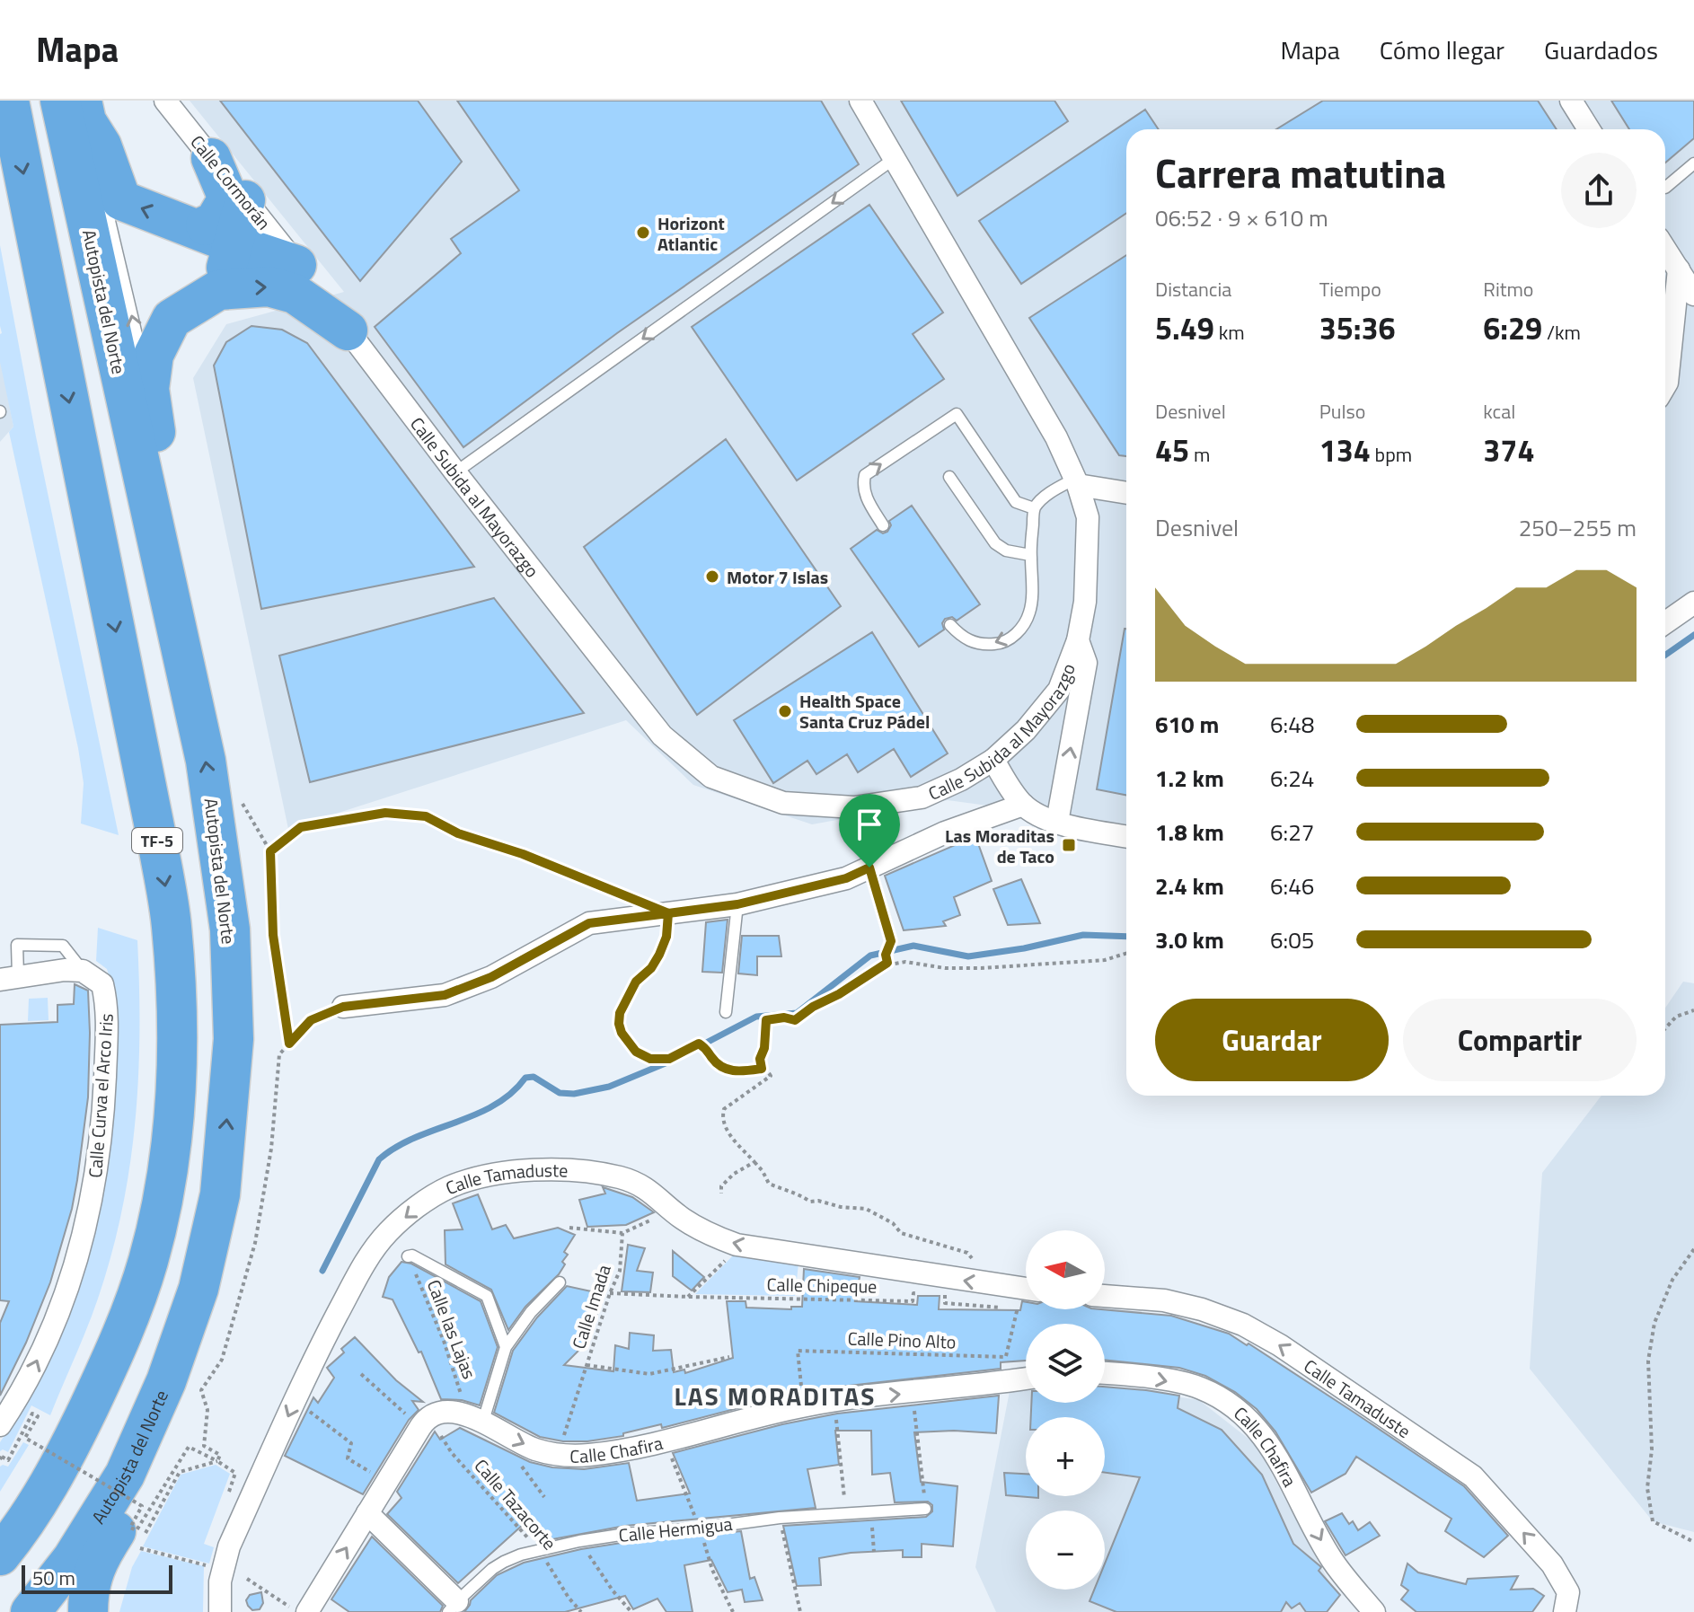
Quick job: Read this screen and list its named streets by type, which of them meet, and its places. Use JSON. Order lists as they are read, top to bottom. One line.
{"streets":{"highway":["Autopista del Norte","TF-5"],"street":["Calle Cormorán","Calle Subida al Mayorazgo","Calle Curva el Arco Iris","Calle Tamaduste","Calle Chafira"],"lane":["Calle Hermigua"],"path":["Calle Chipeque","Calle Imada","Calle las Lajas","Calle Pino Alto","Calle Tazacorte"]},"crossings":[["Calle Cormorán","Calle Subida al Mayorazgo"],["Calle Tamaduste","Calle Pino Alto"],["Calle Chipeque","Calle Imada"],["Calle Imada","Calle Chafira"],["Calle las Lajas","Calle Chafira"],["Calle Pino Alto","Calle Chafira"],["Calle Tazacorte","Calle Hermigua"]],"one_way":["Calle Curva el Arco Iris","Calle Chafira"],"districts":["LAS MORADITAS"],"places":{"other":["Horizont Atlantic","Motor 7 Islas","Health Space Santa Cruz Pádel"],"transit":["Las Moraditas de Taco"]},"scale_bar":"50 m","north":"left","page":{"header":"Mapa","nav":["Mapa","Cómo llegar","Guardados"],"heading":["Carrera matutina","06:52 · 9 × 610 m"],"stats":[["Distancia","5.49 km"],["Tiempo","35:36"],["Ritmo","6:29 /km"],["Desnivel","45 m"],["Pulso","134 bpm"],["kcal","374"]],"chart":["Desnivel","250–255 m"],"list":[{"name":"610 m","note":"6:48"},{"name":"1.2 km","note":"6:24"},{"name":"1.8 km","note":"6:27"},{"name":"2.4 km","note":"6:46"},{"name":"3.0 km","note":"6:05"}],"buttons":["Guardar","Compartir"],"map_buttons":["+","−"],"scale":"50 m"}}
